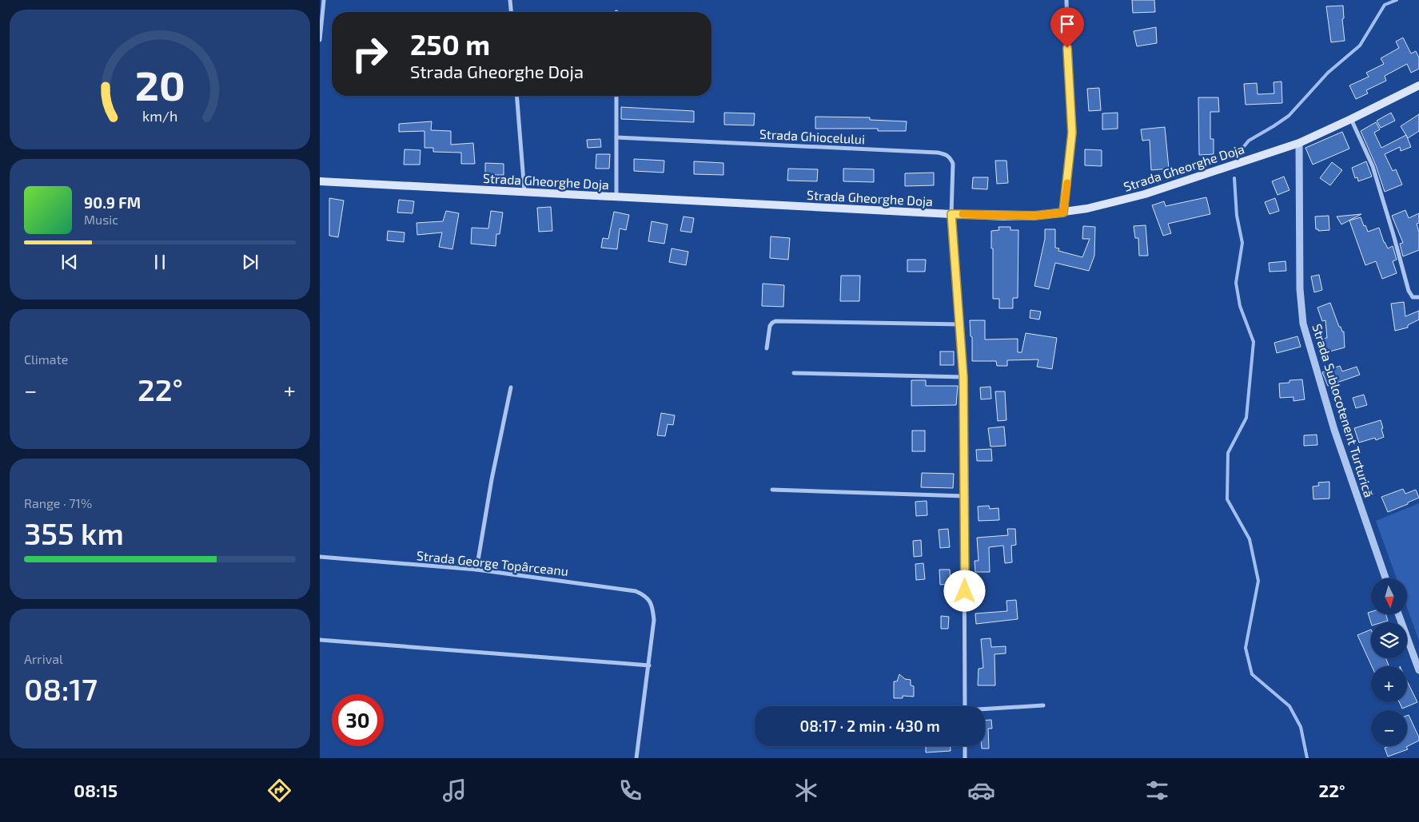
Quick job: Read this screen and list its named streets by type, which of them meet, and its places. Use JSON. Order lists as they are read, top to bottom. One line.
{"streets":{"main road":["Strada Gheorghe Doja"],"street":["Strada Ghiocelului","Strada Sublocotenent Turturică","Strada George Topârceanu"]},"crossings":[["Strada Ghiocelului","Strada Gheorghe Doja"],["Strada Gheorghe Doja","Strada Sublocotenent Turturică"]],"north":"bottom","page":{"turn":["250 m","Strada Gheorghe Doja"],"song":["90.9 FM","Music"],"tile":["Climate",["Range · 71%","355 km"],["Arrival","08:17"]],"heat":["−","22°","+"],"map_buttons":["+","−"],"limit":"30","trip":"08:17 · 2 min · 430 m","tabs":["08:15","22°"],"gauge":["20","km/h"]}}
